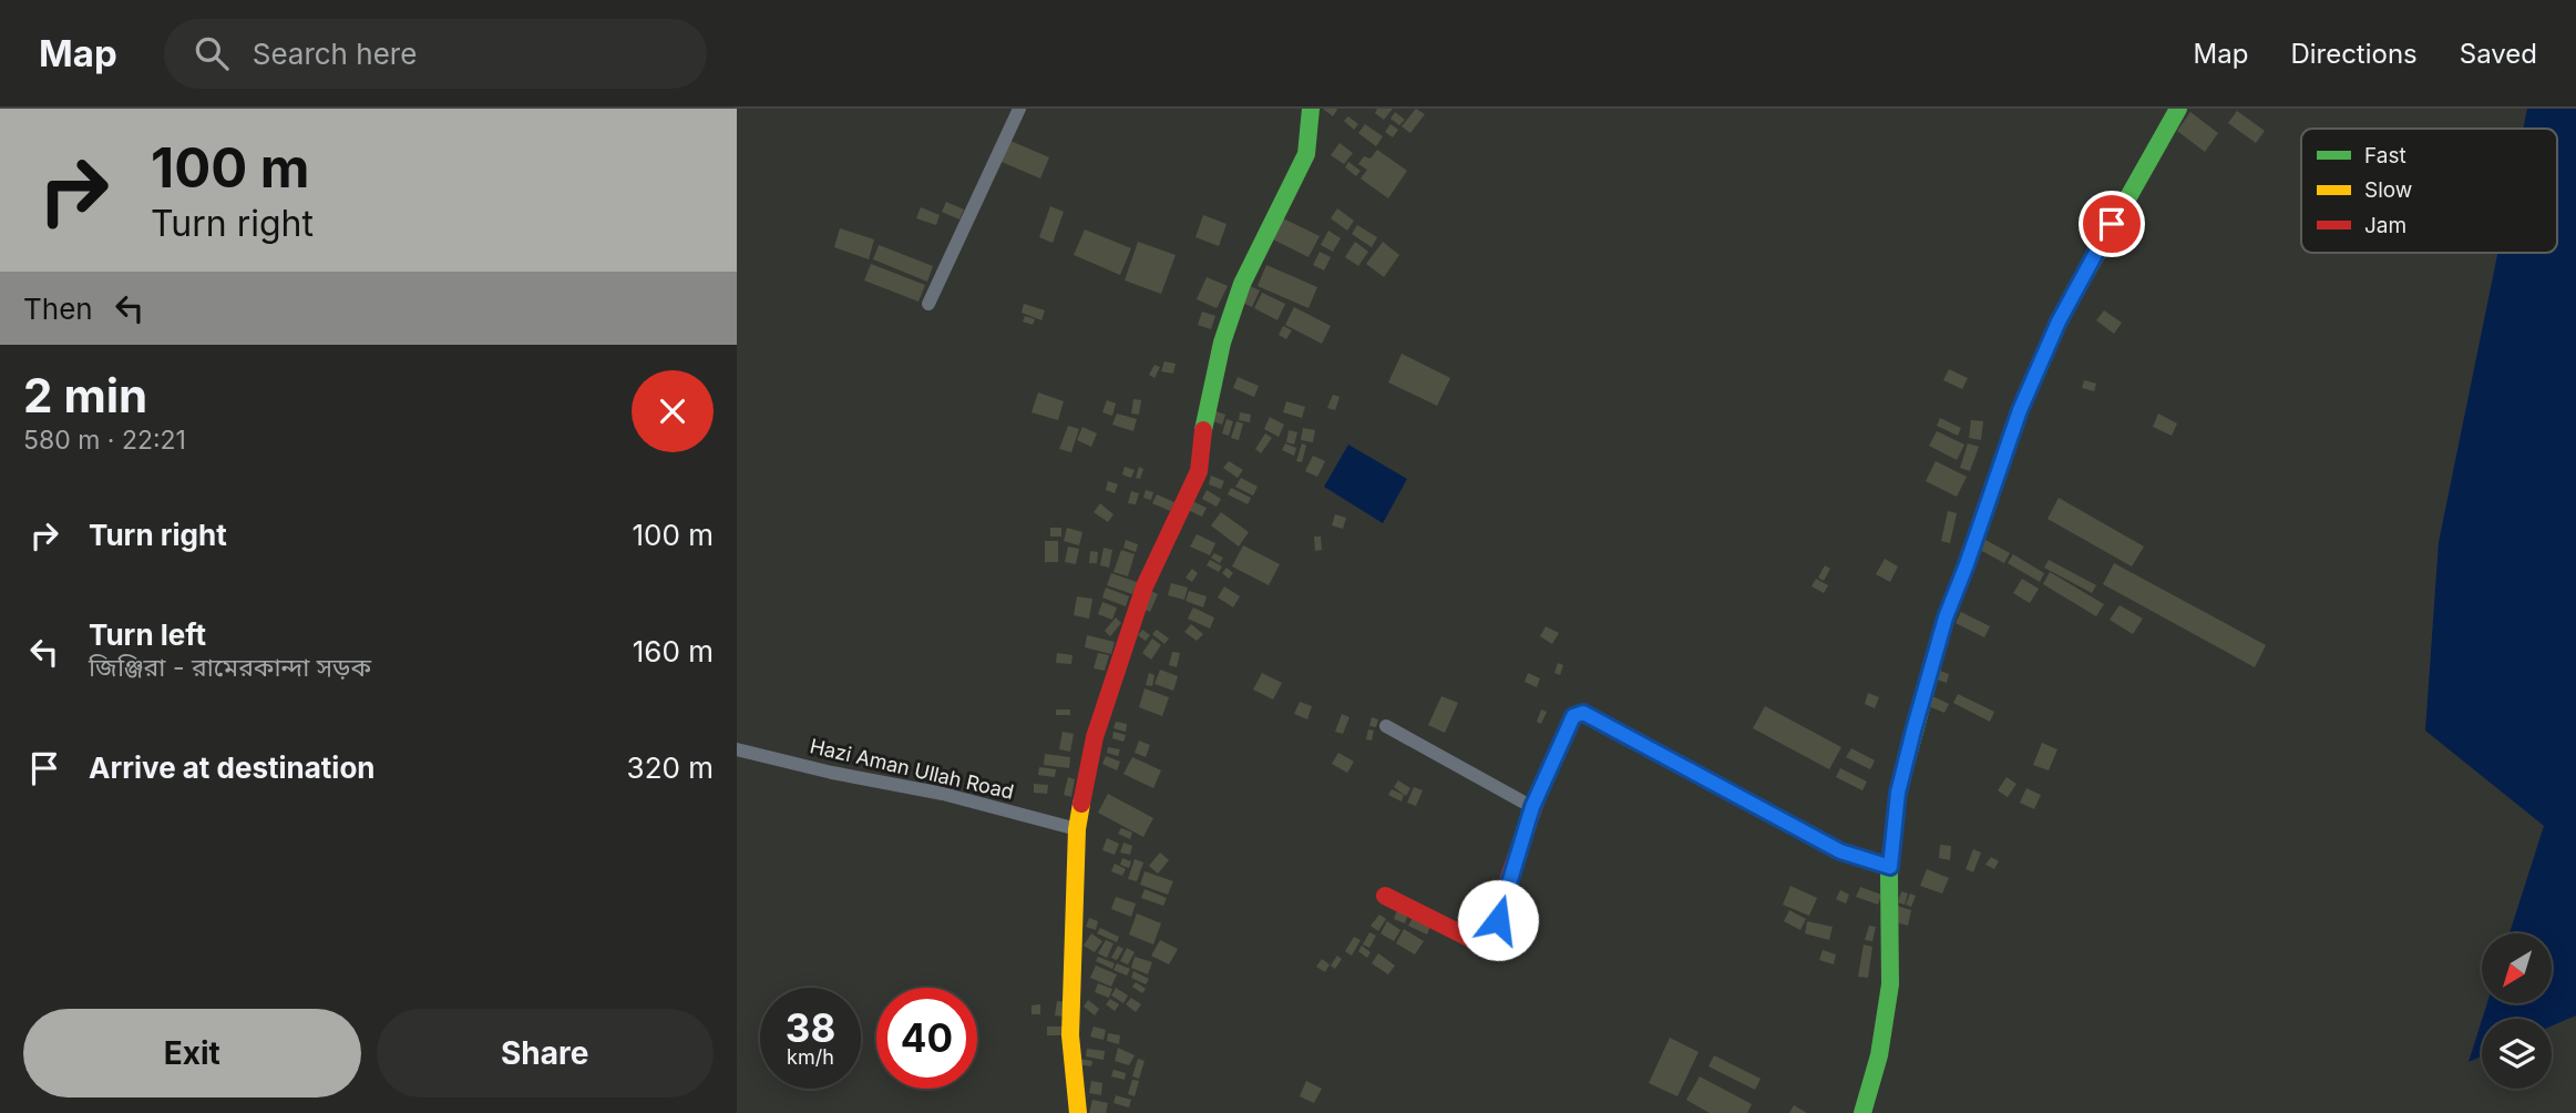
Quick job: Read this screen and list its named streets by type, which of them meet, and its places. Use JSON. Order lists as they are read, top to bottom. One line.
{"streets":{"street":["Hazi Aman Ullah Road"]},"legend":["Fast","Slow","Jam"],"north":"bottom left","page":{"header":"Map","search":"Search here","nav":["Map","Directions","Saved"],"turn":["100 m","Turn right"],"then":"Then","heading":["2 min","580 m · 22:21"],"list":[{"name":"Turn right","value":"100 m"},{"name":"Turn left","note":"জিঞ্জিরা - রামেরকান্দা সড়ক","value":"160 m"},{"name":"Arrive at destination","value":"320 m"}],"speed":"38 km/h","limit":"40","buttons":["Exit","Share"]}}
